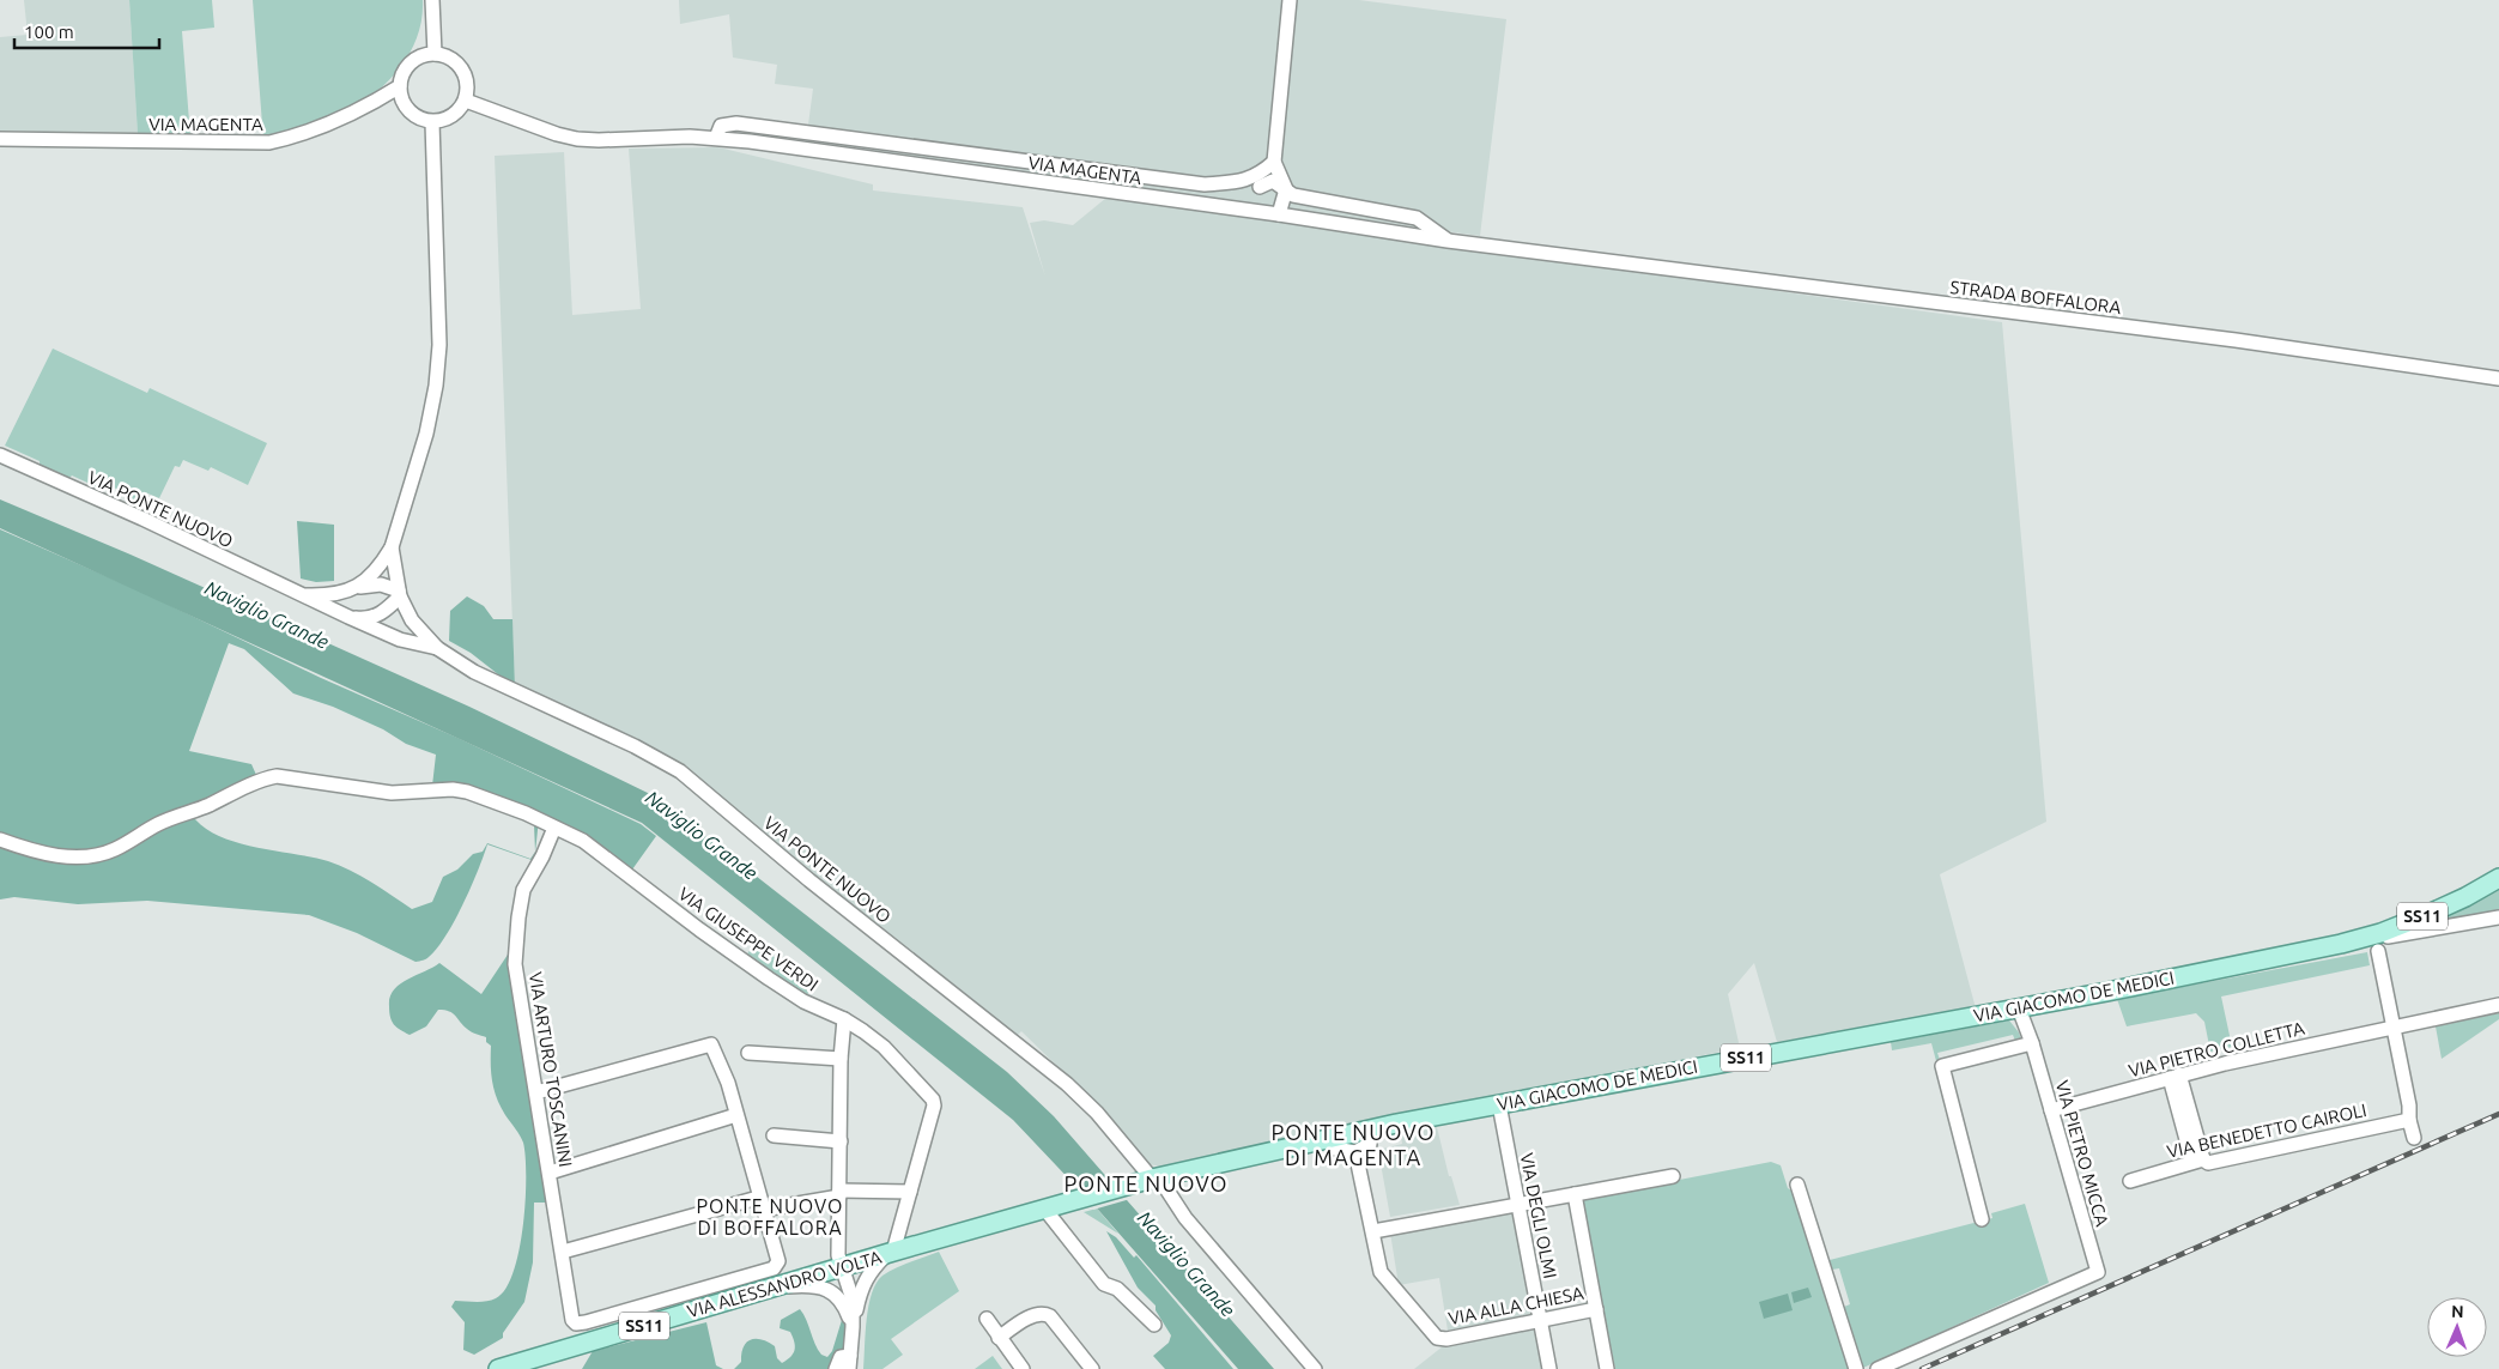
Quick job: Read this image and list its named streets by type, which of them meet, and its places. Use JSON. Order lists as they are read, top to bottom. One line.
{"streets":{"main road":["SS11","VIA GIACOMO DE MEDICI","VIA ALESSANDRO VOLTA"],"street":["VIA MAGENTA","STRADA BOFFALORA","VIA PONTE NUOVO","VIA GIUSEPPE VERDI","VIA PIETRO COLLETTA","VIA ARTURO TOSCANINI","VIA BENEDETTO CAIROLI","VIA PIETRO MICCA","VIA DEGLI OLMI","VIA ALLA CHIESA"]},"crossings":[["VIA MAGENTA","STRADA BOFFALORA"],["VIA PONTE NUOVO","SS11"],["VIA PONTE NUOVO","VIA GIACOMO DE MEDICI"],["SS11","VIA GIUSEPPE VERDI"],["SS11","VIA GIACOMO DE MEDICI"],["SS11","VIA ALESSANDRO VOLTA"],["VIA GIUSEPPE VERDI","VIA ARTURO TOSCANINI"],["VIA GIUSEPPE VERDI","VIA ALESSANDRO VOLTA"],["VIA GIACOMO DE MEDICI","VIA PIETRO MICCA"],["VIA GIACOMO DE MEDICI","VIA DEGLI OLMI"],["VIA PIETRO COLLETTA","VIA PIETRO MICCA"],["VIA ARTURO TOSCANINI","VIA ALESSANDRO VOLTA"],["VIA DEGLI OLMI","VIA ALLA CHIESA"]],"districts":["PONTE NUOVO DI MAGENTA","PONTE NUOVO","PONTE NUOVO DI BOFFALORA"],"water":["Naviglio Grande"],"scale_bar":"100 m","north":"top"}
